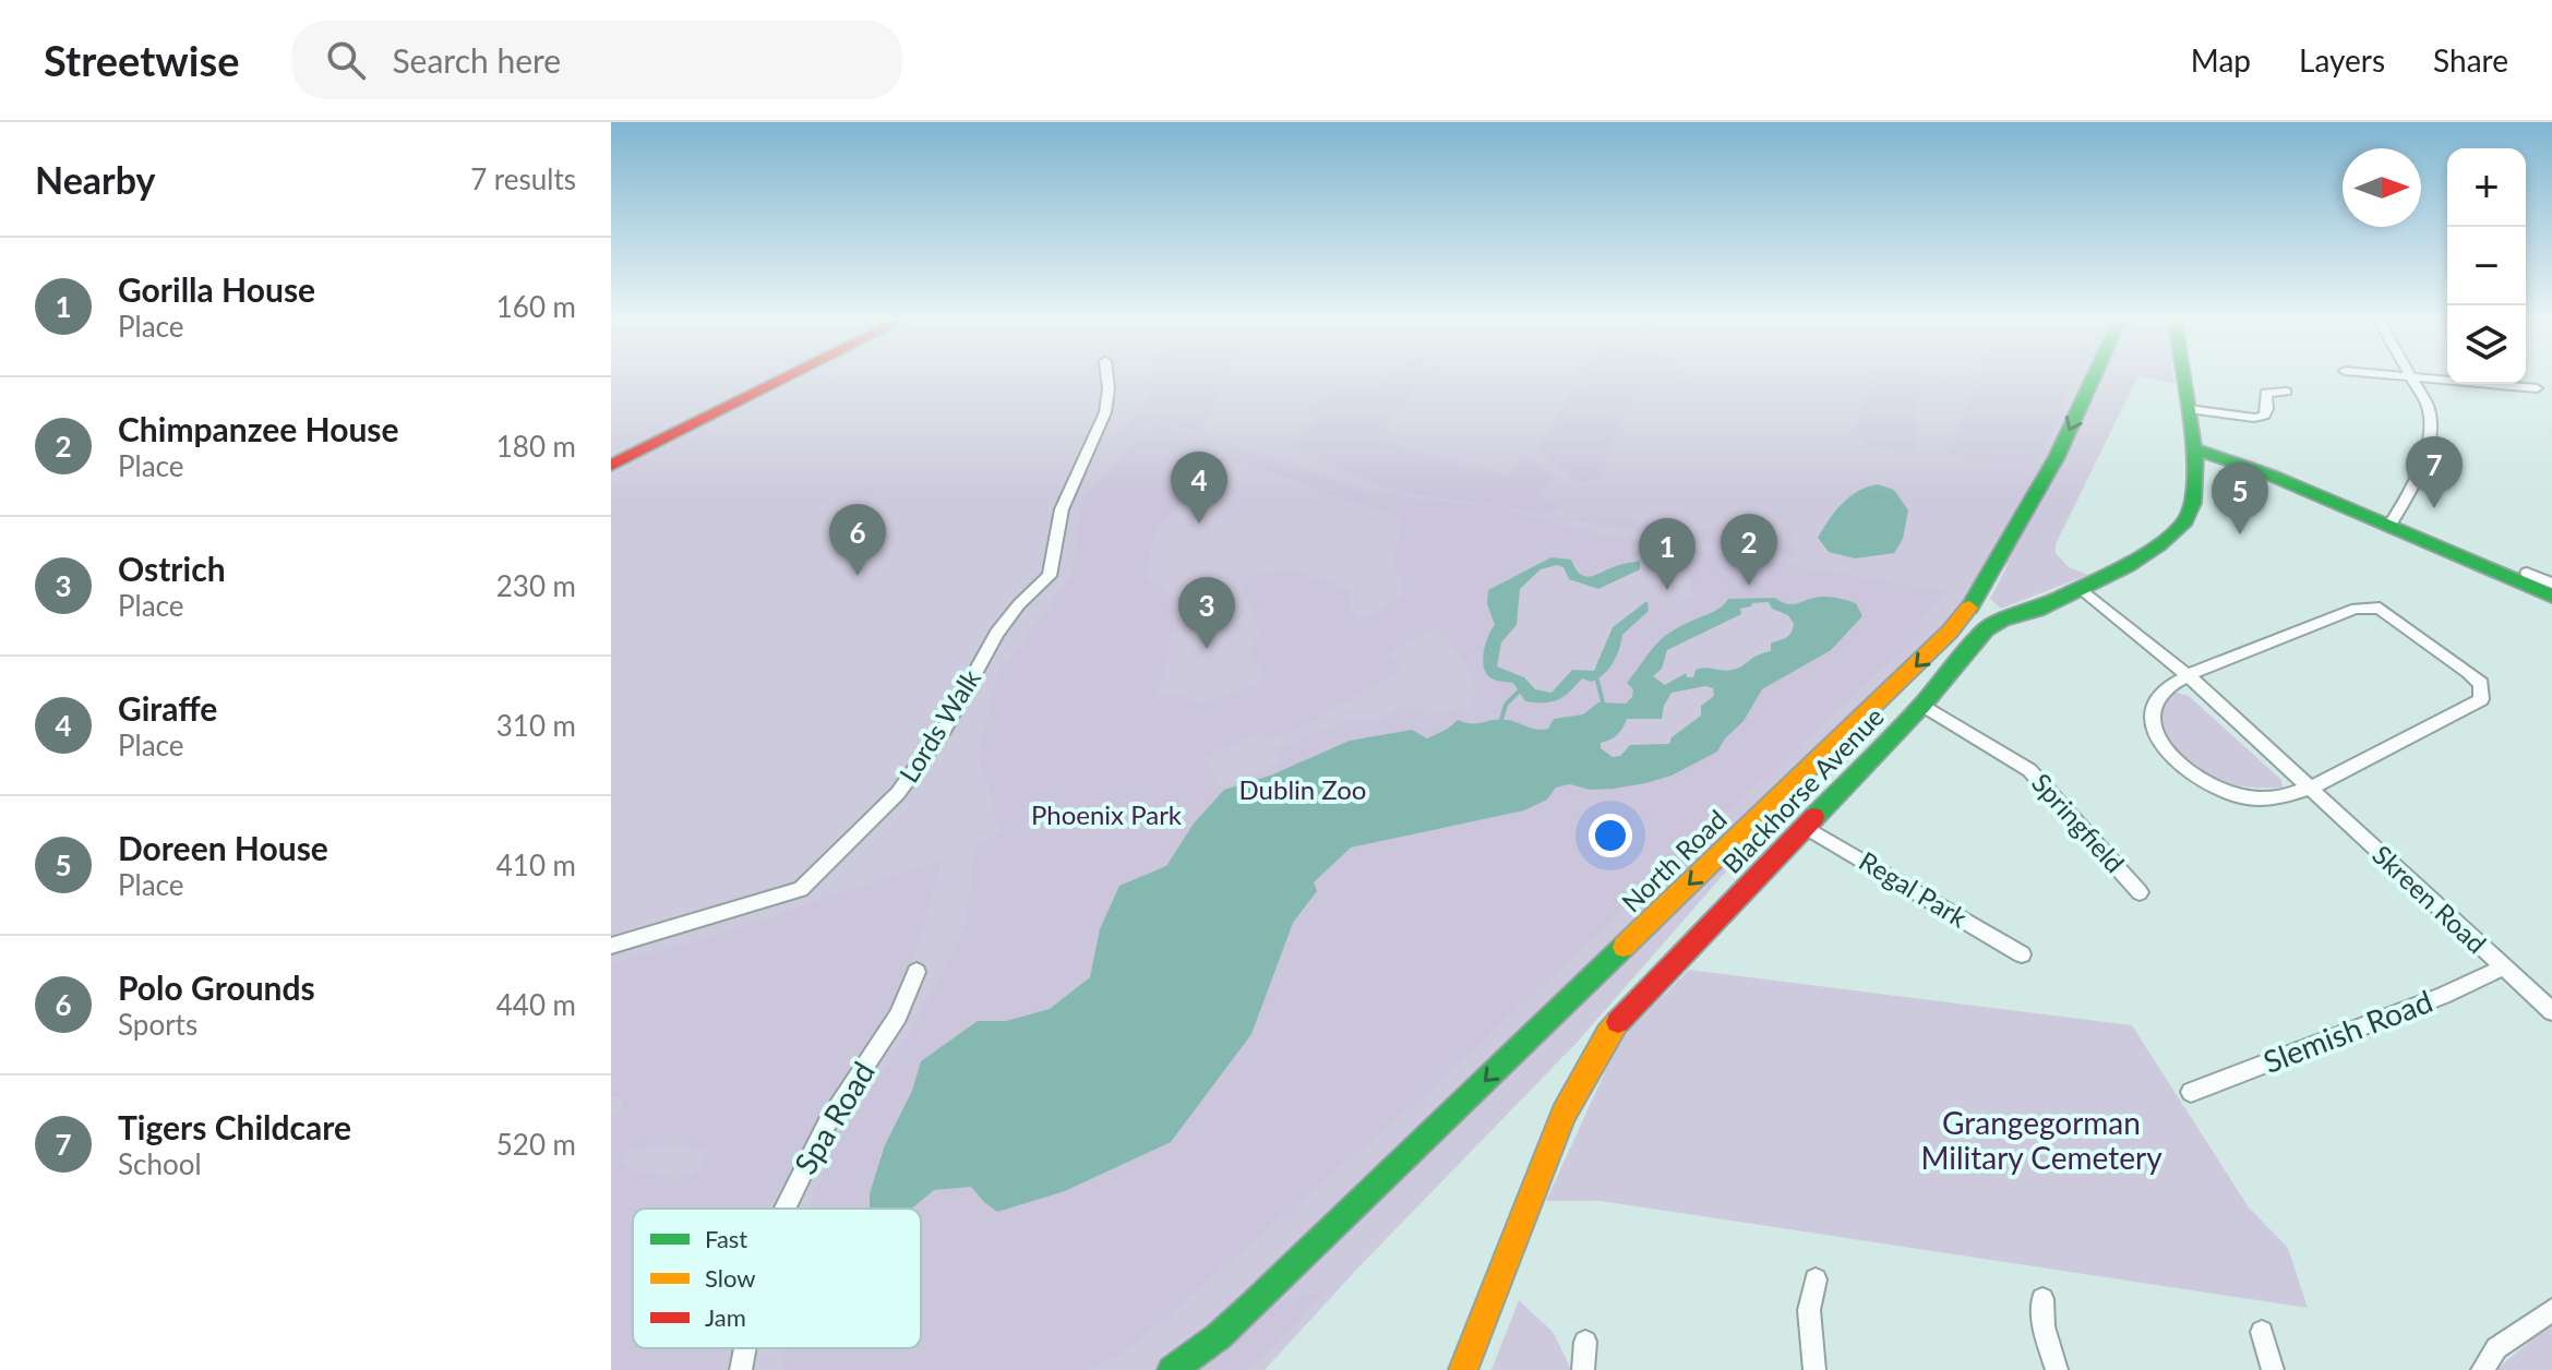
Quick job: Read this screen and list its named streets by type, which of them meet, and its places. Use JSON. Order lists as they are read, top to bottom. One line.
{"streets":{"street":["Lords Walk","Blackhorse Avenue","Springfield","North Road","Regal Park","Skreen Road","Slemish Road","Spa Road"]},"crossings":[["Blackhorse Avenue","Springfield"],["Blackhorse Avenue","Regal Park"],["Blackhorse Avenue","Skreen Road"],["Skreen Road","Slemish Road"]],"one_way":["North Road"],"parks":["Dublin Zoo","Phoenix Park","Grangegorman Military Cemetery"],"legend":["Fast","Slow","Jam"],"north":"right","page":{"header":"Streetwise","search":"Search here","nav":["Map","Layers","Share"],"heading":["Nearby","7 results"],"map_buttons":["+","−"],"list":[{"mark":"1","name":"Gorilla House","note":"Place","value":"160 m"},{"mark":"2","name":"Chimpanzee House","note":"Place","value":"180 m"},{"mark":"3","name":"Ostrich","note":"Place","value":"230 m"},{"mark":"4","name":"Giraffe","note":"Place","value":"310 m"},{"mark":"5","name":"Doreen House","note":"Place","value":"410 m"},{"mark":"6","name":"Polo Grounds","note":"Sports","value":"440 m"},{"mark":"7","name":"Tigers Childcare","note":"School","value":"520 m"}],"pins":["7","4","5","6","2","1","3"]}}
